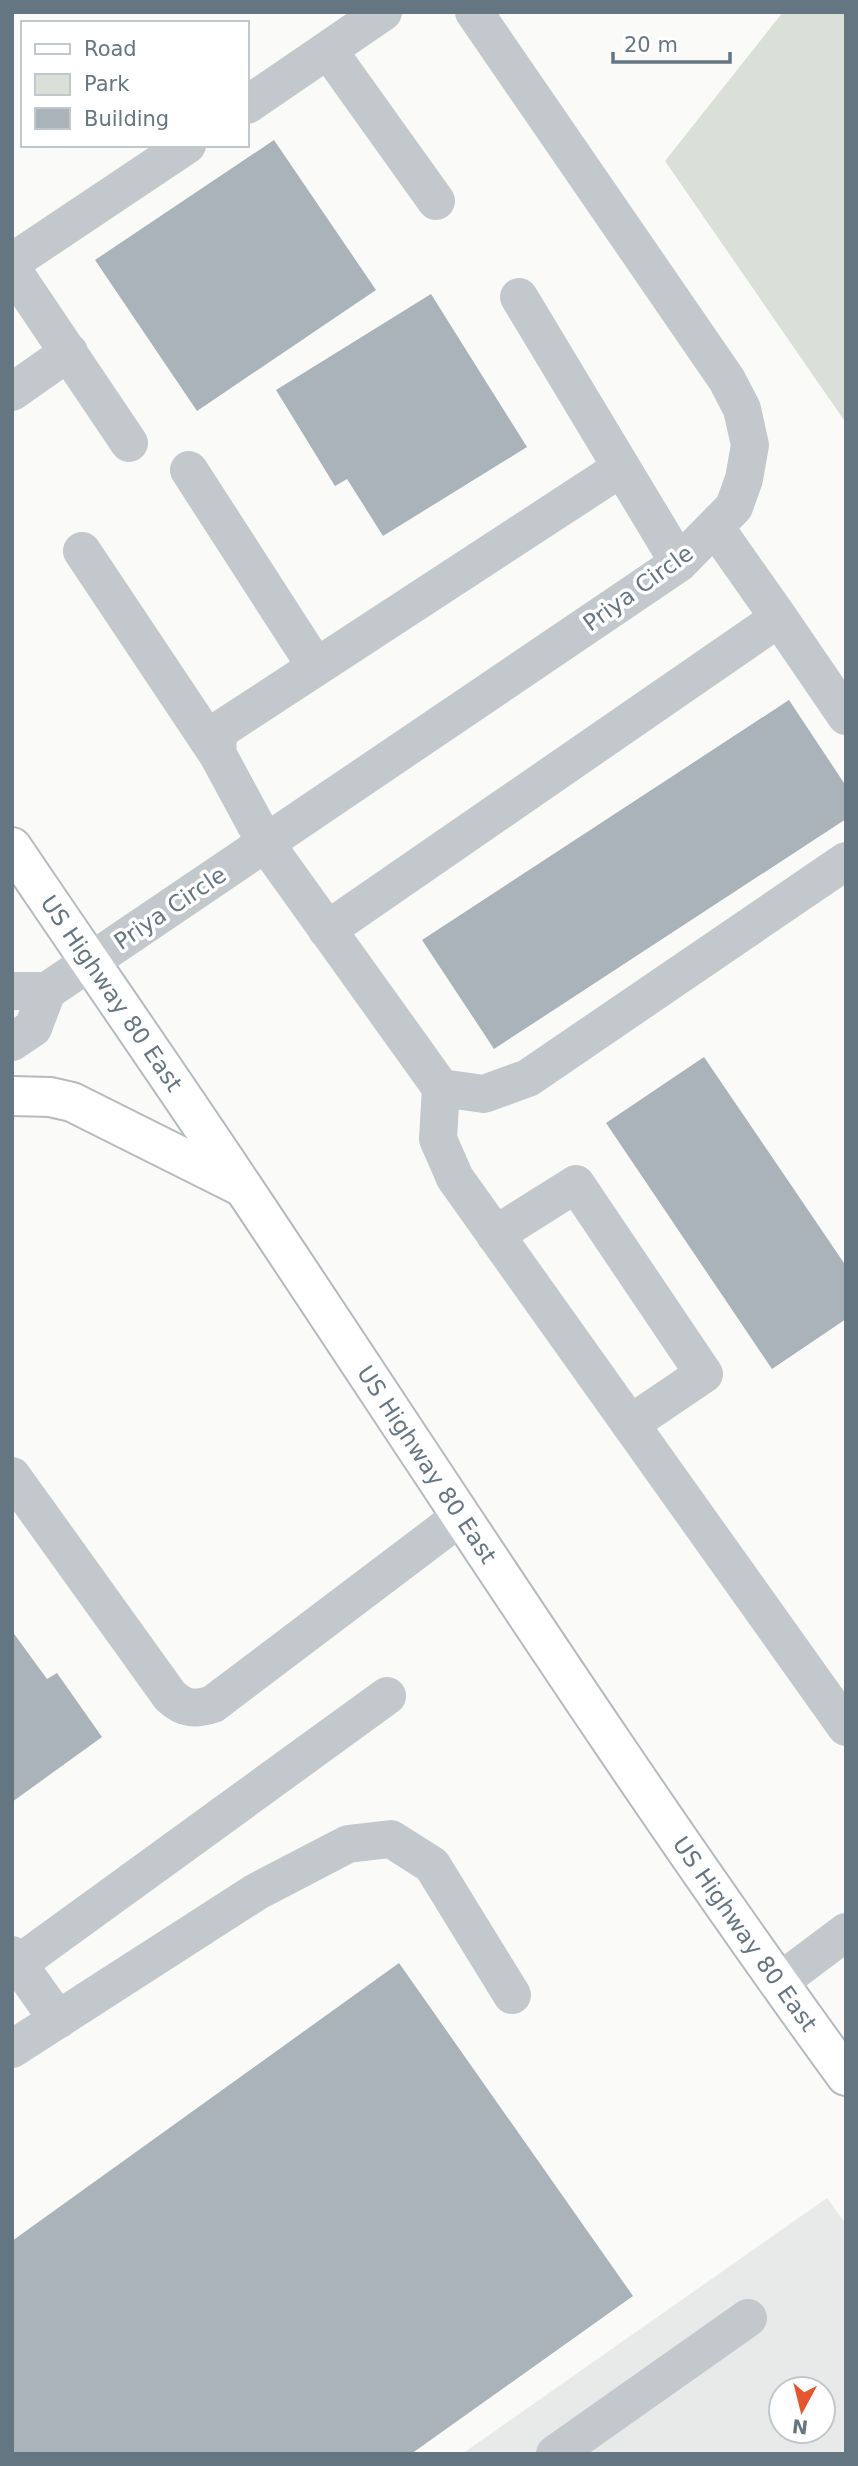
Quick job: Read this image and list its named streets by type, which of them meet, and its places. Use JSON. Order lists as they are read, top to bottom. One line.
{"streets":{"main road":["US Highway 80 East"],"street":["Priya Circle"]},"crossings":[["Priya Circle","US Highway 80 East"]],"legend":["Road","Park","Building"],"scale_bar":"20 m","north":"bottom"}
